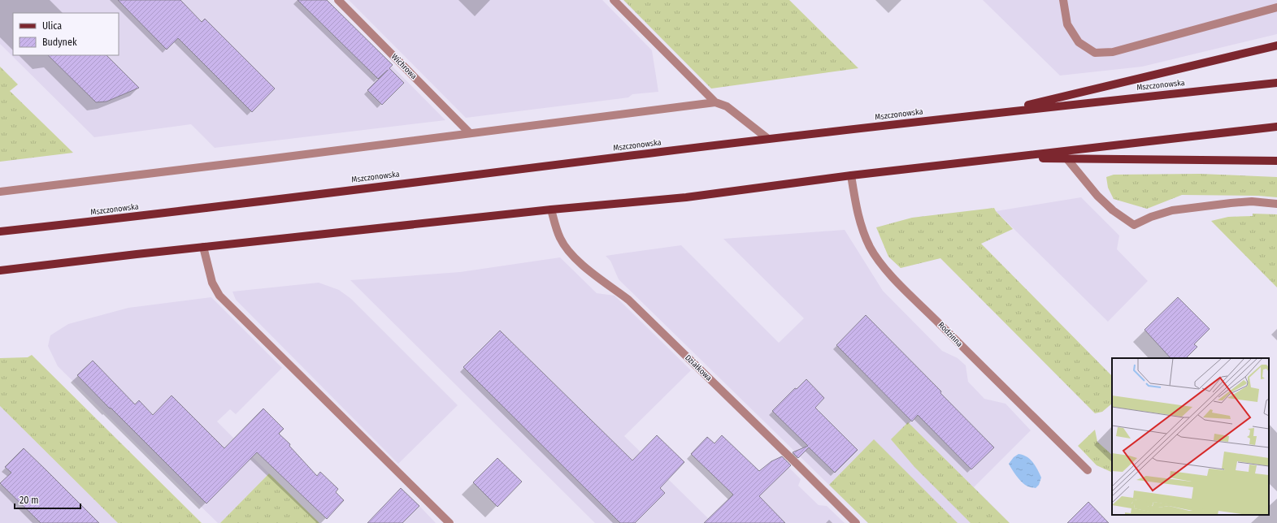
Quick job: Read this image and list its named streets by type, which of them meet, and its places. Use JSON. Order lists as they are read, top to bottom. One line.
{"streets":{"main road":["Mszczonowska"],"street":["Wichrowa","Rodzinna","Działkowa"]},"legend":["Ulica","Budynek"],"scale_bar":"20 m"}
